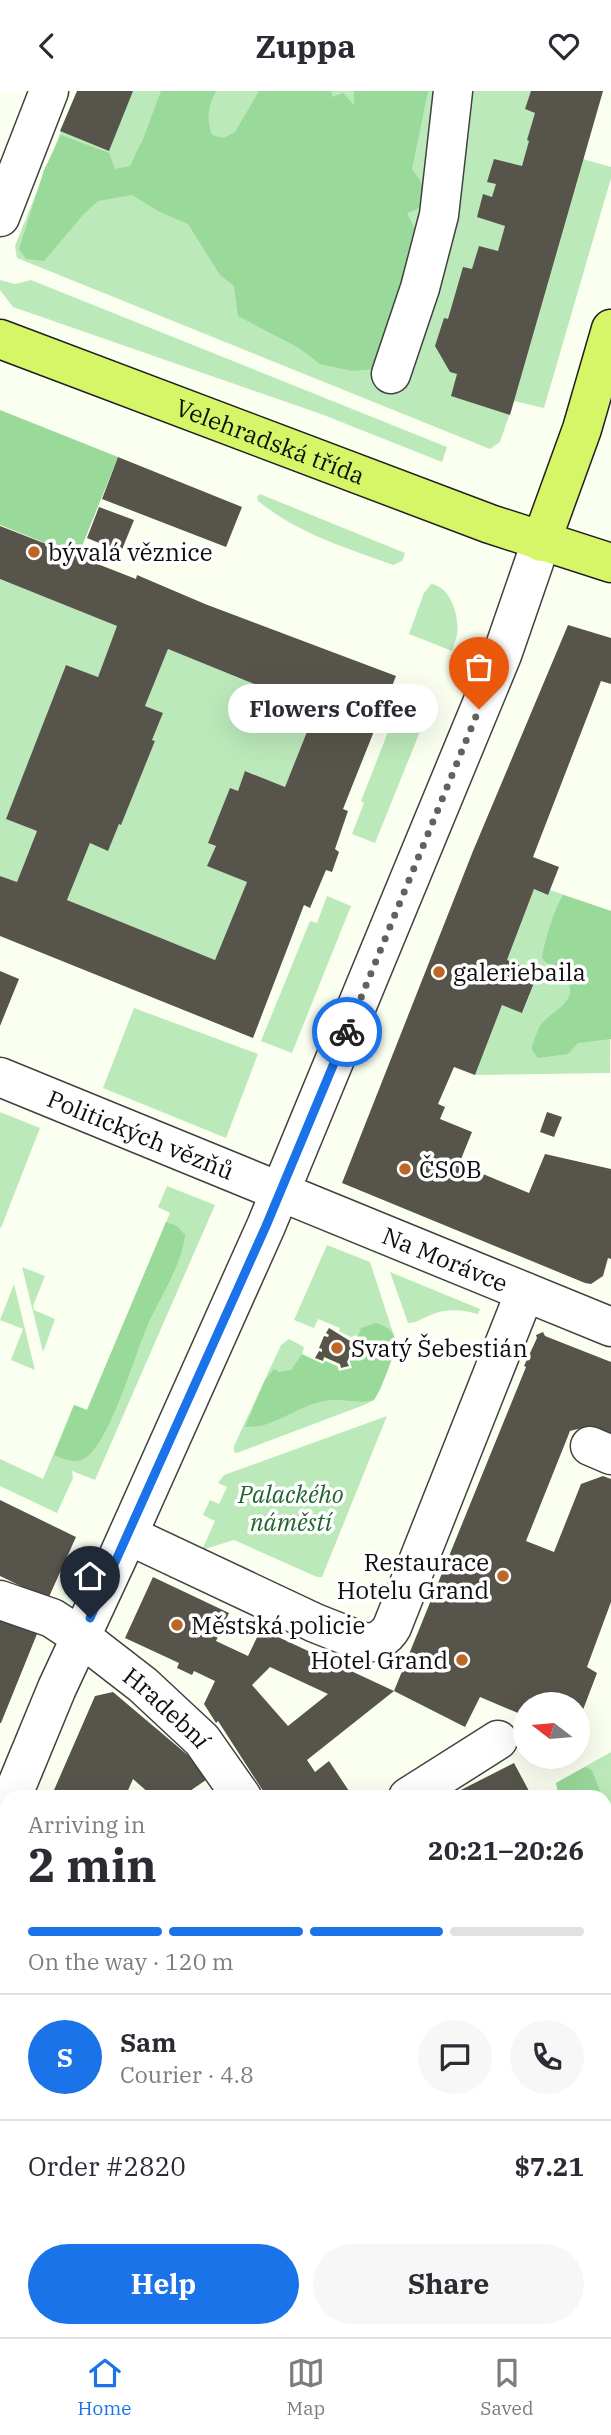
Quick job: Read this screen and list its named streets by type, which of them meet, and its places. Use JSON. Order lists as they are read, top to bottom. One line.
{"streets":{"main road":["Velehradská třída"],"street":["Politických vězňů","Na Morávce","Hradební"]},"crossings":[["Politických vězňů","Na Morávce"]],"parks":["Palackého náměstí"],"places":["bývalá věznice","Flowers Coffee","galeriebaila","ČSOB","Svatý Šebestián","Restaurace Hotelu Grand","Městská policie","Hotel Grand"],"north":"left","page":{"header":"Zuppa","bubble":"Flowers Coffee","heading":["2 min","Arriving in","20:21–20:26"],"panel":["Sam","Courier · 4.8","Order #2820","$7.21"],"bar":"On the way · 120 m","round":"S","buttons":["Help","Share"],"tabs":["Home","Map","Saved"]}}
